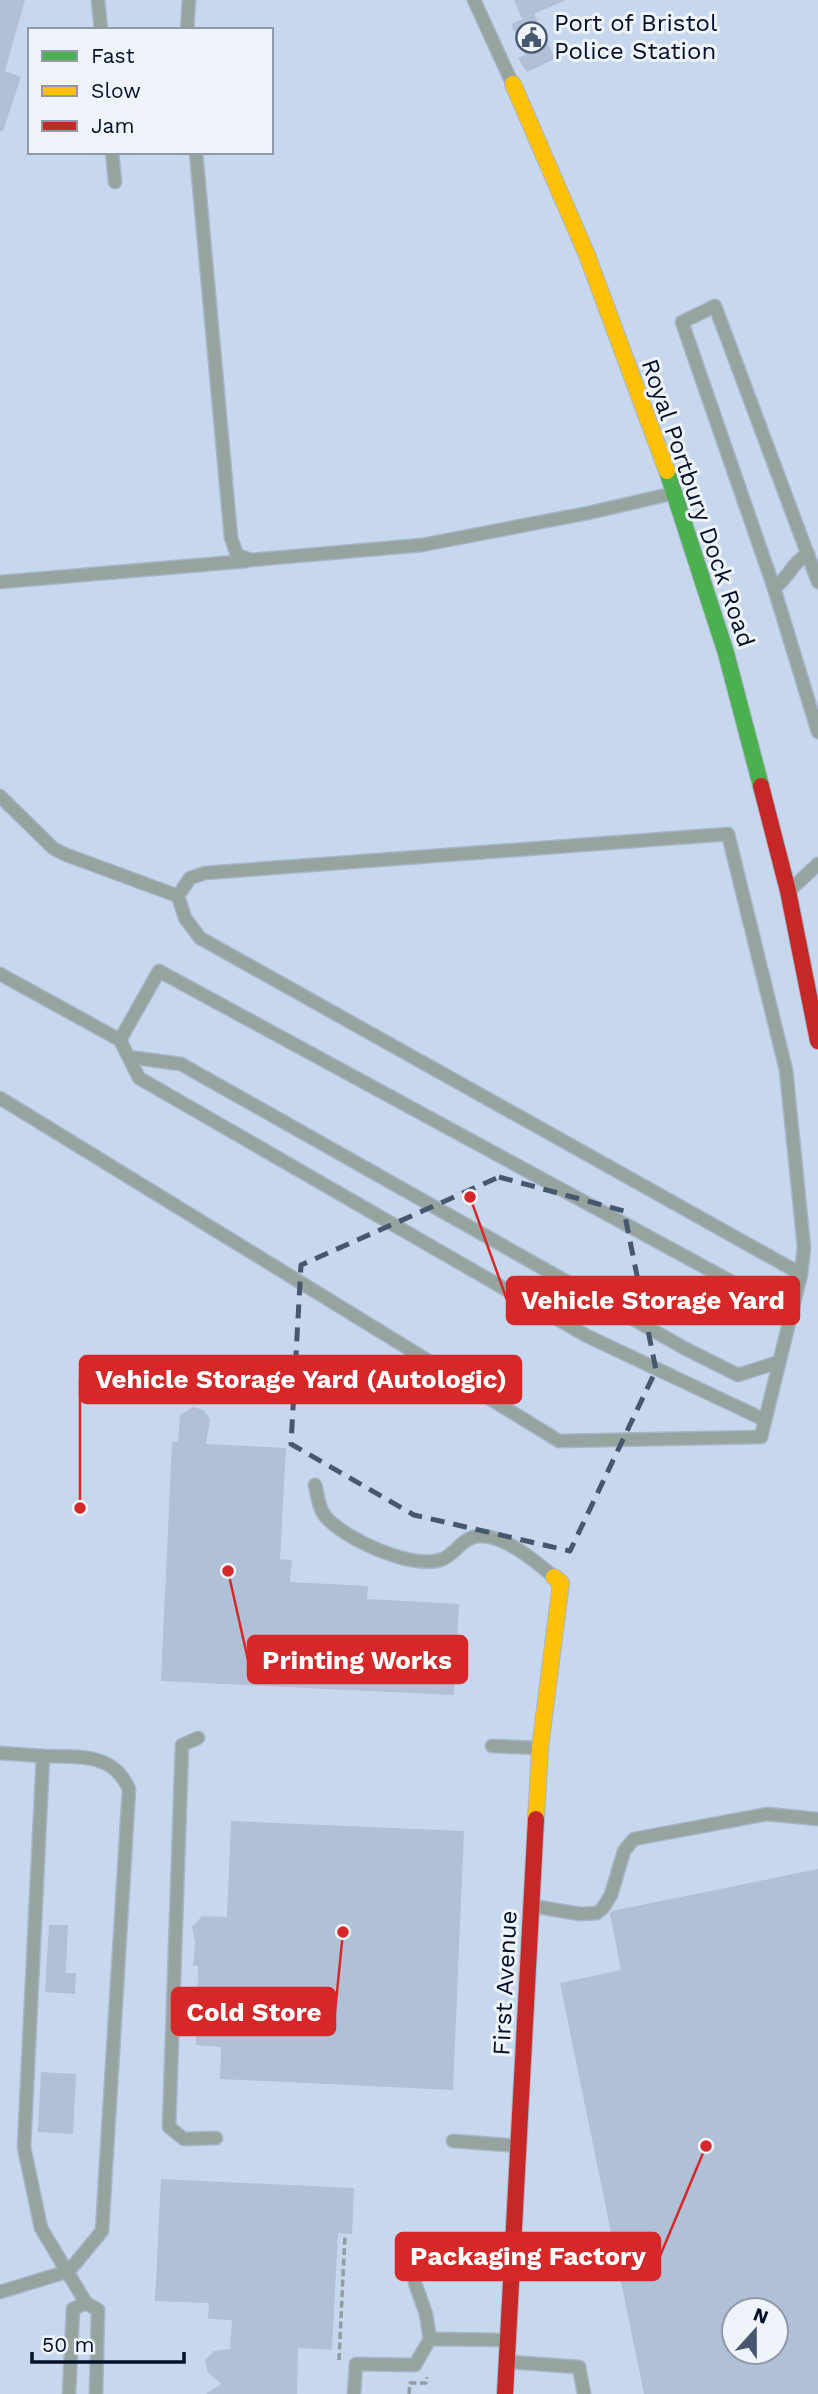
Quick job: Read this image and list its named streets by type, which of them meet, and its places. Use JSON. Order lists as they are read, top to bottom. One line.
{"streets":{"street":["Royal Portbury Dock Road","First Avenue"]},"places":{"public building":["Port of Bristol Police Station"],"other":["Vehicle Storage Yard","Vehicle Storage Yard (Autologic)","Printing Works","Cold Store","Packaging Factory"]},"legend":["Fast","Slow","Jam"],"scale_bar":"50 m","north":"top"}
